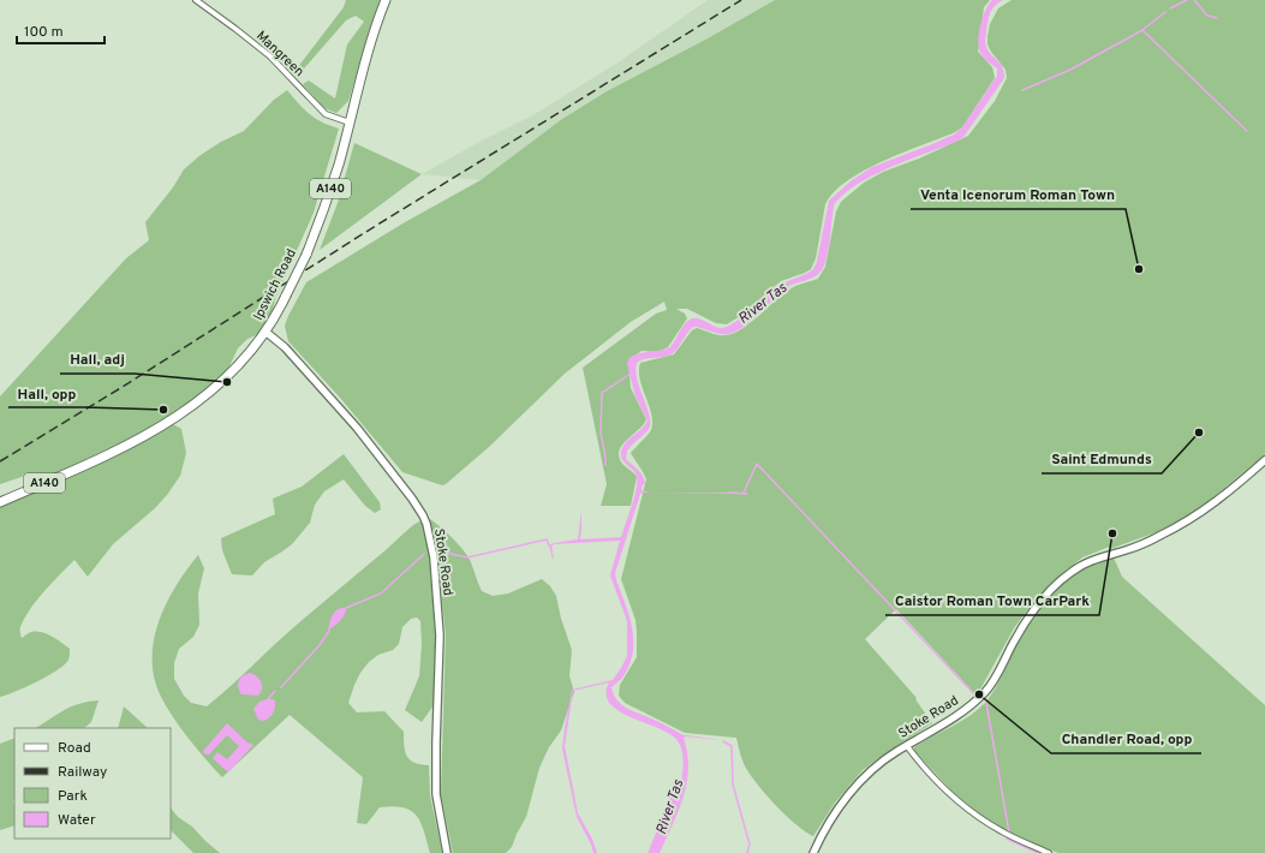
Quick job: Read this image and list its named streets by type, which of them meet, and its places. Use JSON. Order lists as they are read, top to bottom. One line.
{"streets":{"highway":["A140","Ipswich Road"],"street":["Mangreen","Stoke Road"]},"crossings":[["Mangreen","Ipswich Road"],["Ipswich Road","Stoke Road"]],"water":["River Tas"],"places":["Venta Icenorum Roman Town","Hall, adj","Hall, opp","Saint Edmunds","Caistor Roman Town CarPark","Chandler Road, opp"],"legend":["Road","Railway","Park","Water"],"scale_bar":"100 m"}
